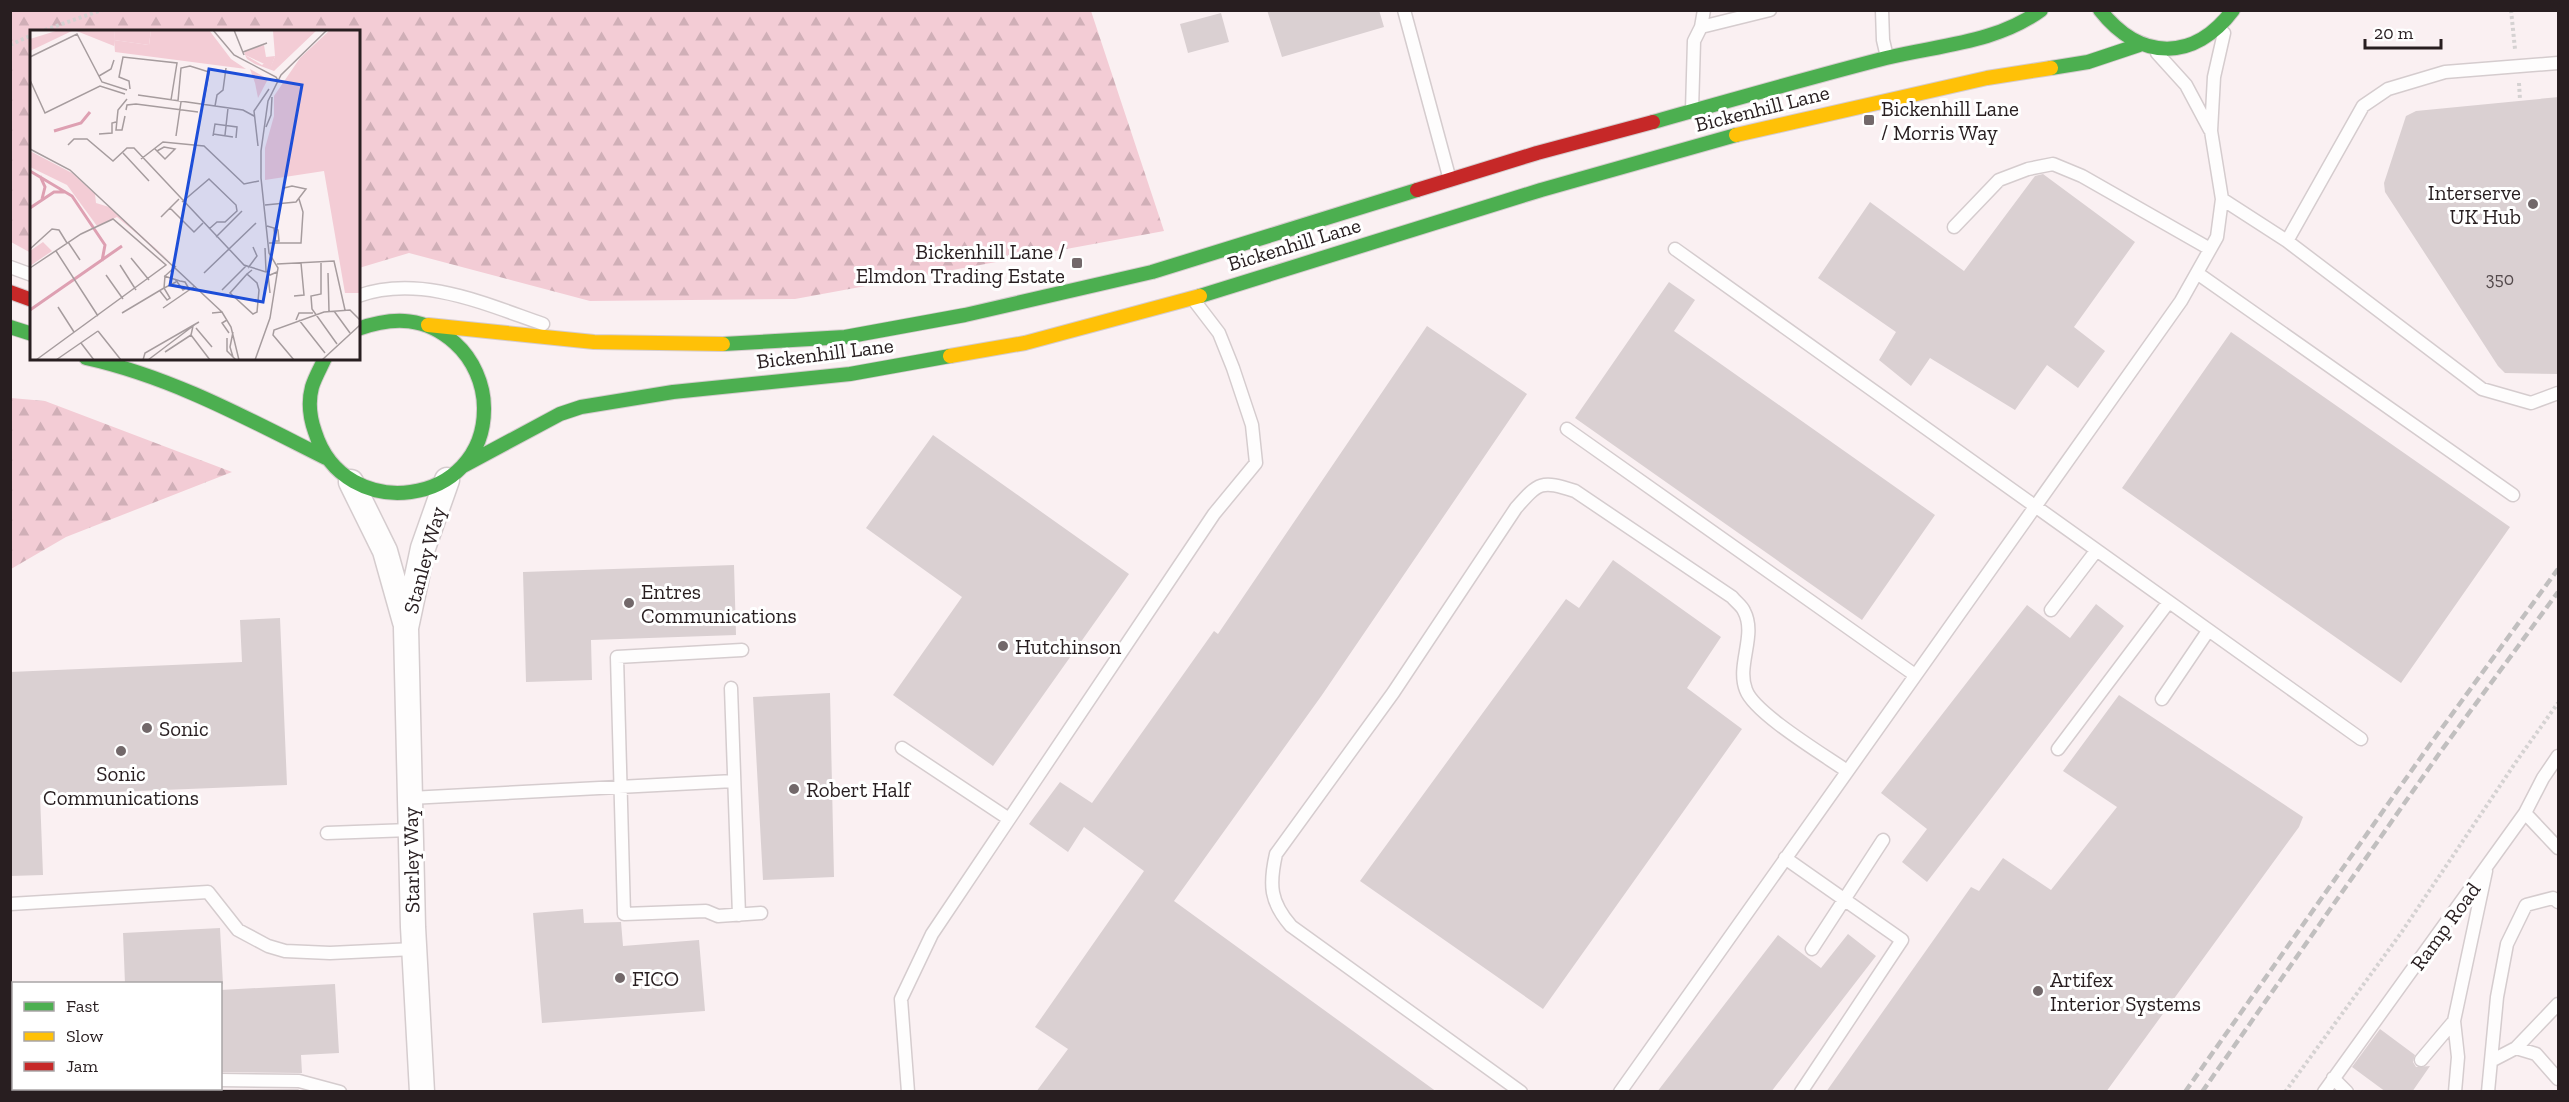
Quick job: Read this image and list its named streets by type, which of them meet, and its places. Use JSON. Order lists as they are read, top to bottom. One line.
{"streets":{"main road":["Bickenhill Lane"],"street":["Stanley Way","Starley Way"],"lane":["Ramp Road"]},"crossings":[["Bickenhill Lane","Stanley Way"],["Stanley Way","Starley Way"]],"places":{"transit":["Bickenhill Lane / Morris Way","Bickenhill Lane / Elmdon Trading Estate"],"other":["Interserve UK Hub","Entres Communications","Hutchinson","Sonic","Sonic Communications","Robert Half","FICO","Artifex Interior Systems"]},"house_numbers":["350"],"legend":["Fast","Slow","Jam"],"scale_bar":"20 m"}
